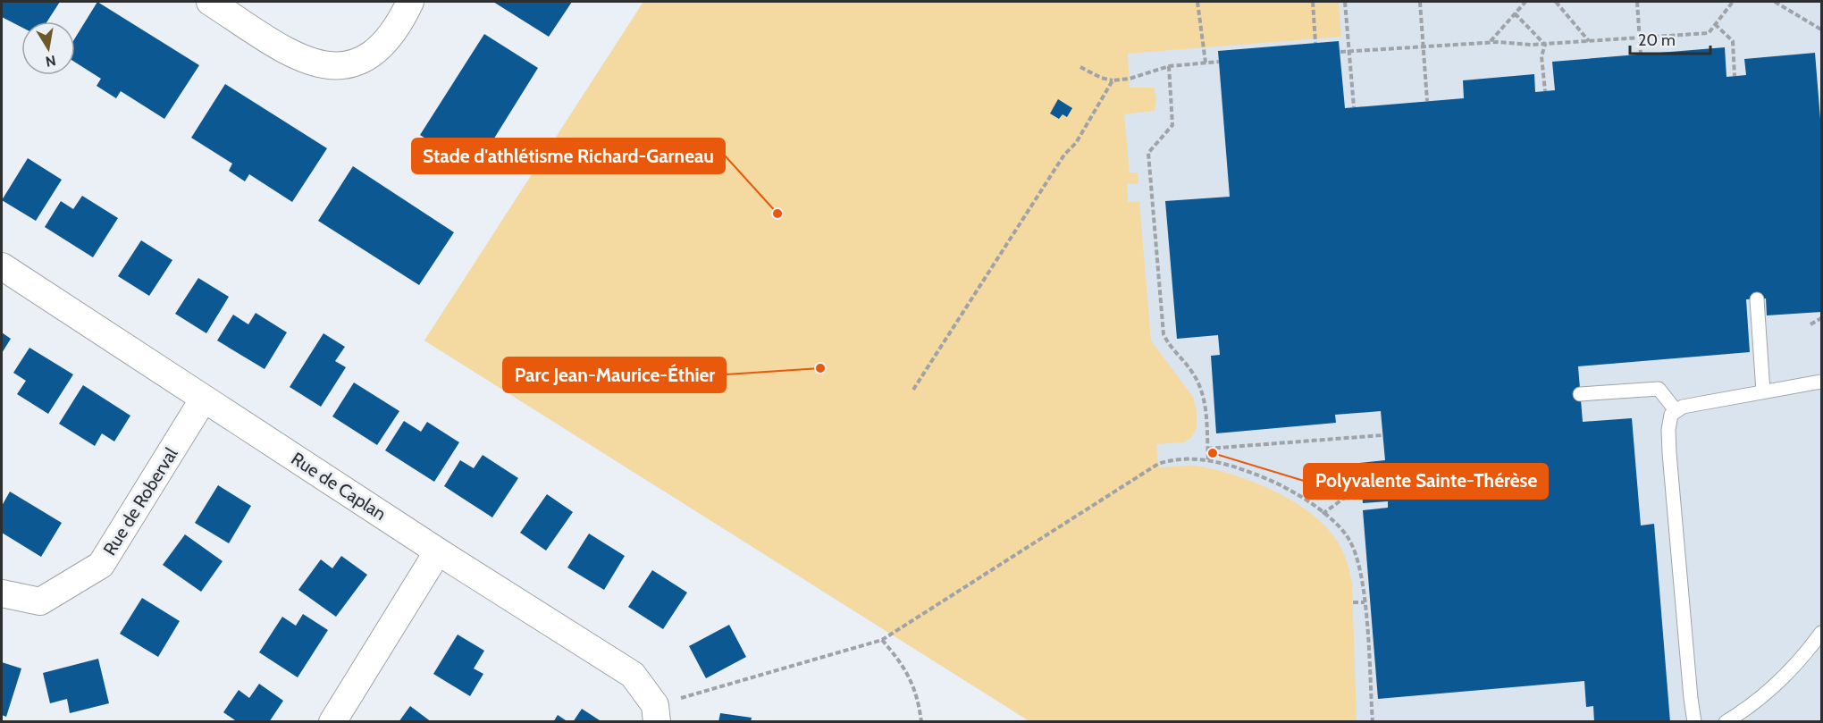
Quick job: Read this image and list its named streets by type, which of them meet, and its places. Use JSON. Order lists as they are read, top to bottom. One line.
{"streets":{"street":["Rue de Caplan","Rue de Roberval"]},"crossings":[["Rue de Caplan","Rue de Roberval"]],"places":["Stade d'athlétisme Richard-Garneau","Parc Jean-Maurice-Éthier","Polyvalente Sainte-Thérèse"],"scale_bar":"20 m","north":"bottom"}
